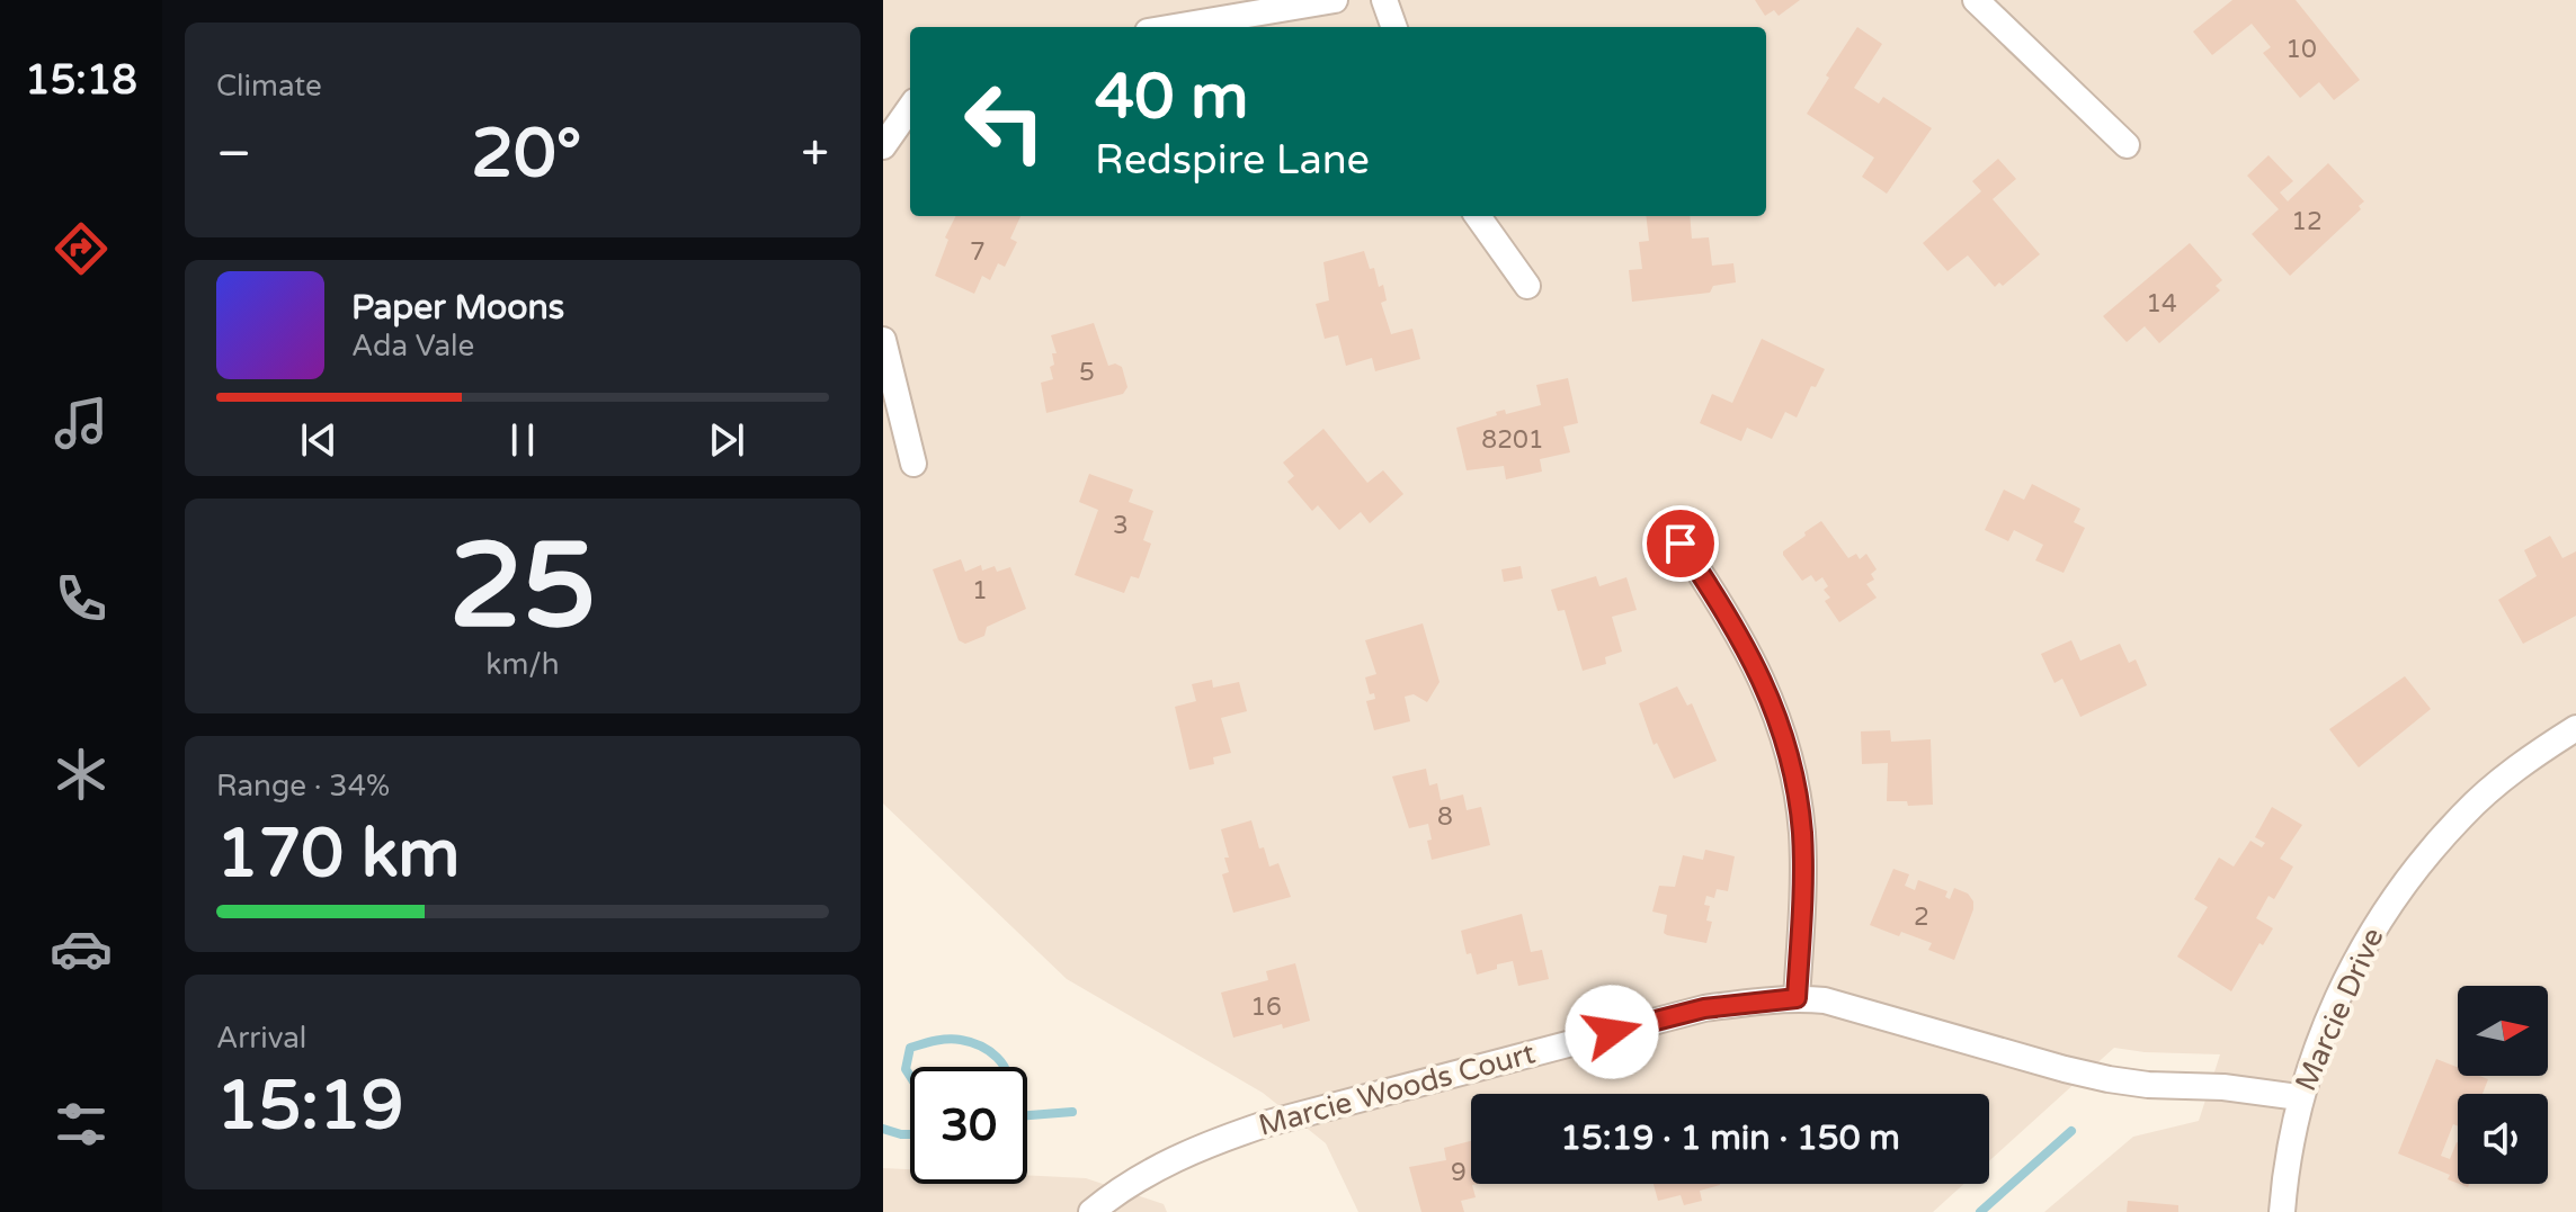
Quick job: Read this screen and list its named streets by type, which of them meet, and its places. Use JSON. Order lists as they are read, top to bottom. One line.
{"streets":{"street":["Marcie Drive","Marcie Woods Court"]},"crossings":[["Marcie Drive","Marcie Woods Court"]],"house_numbers":["10","12","7","14","5","8201","3","1","8","2","16","9"],"north":"right","page":{"tabs":"15:18","tile":["Climate",["25","km/h"],["Range · 34%","170 km"],["Arrival","15:19"]],"turn":["40 m","Redspire Lane"],"heat":["−","20°","+"],"song":["Paper Moons","Ada Vale"],"limit":"30","trip":"15:19 · 1 min · 150 m"}}
